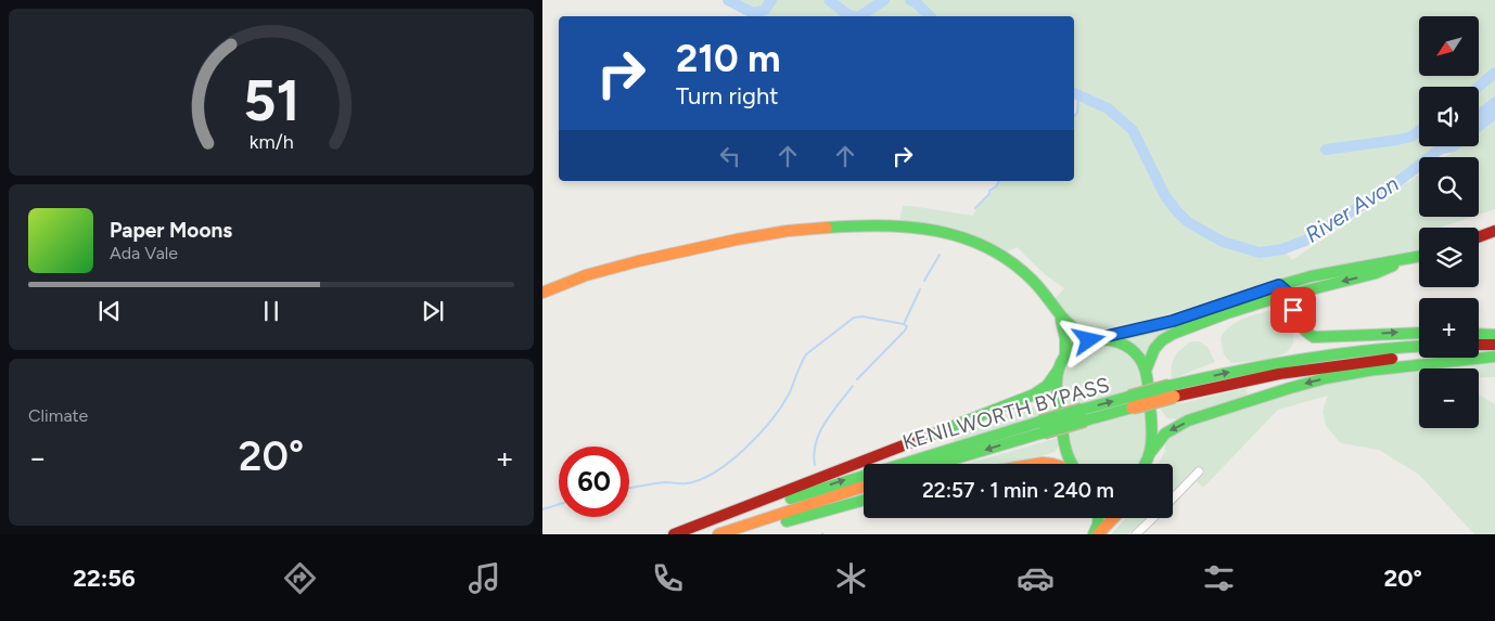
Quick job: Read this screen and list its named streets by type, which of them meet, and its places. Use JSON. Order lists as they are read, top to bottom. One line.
{"streets":{"main road":["KENILWORTH BYPASS"]},"water":["River Avon"],"north":"bottom left","page":{"map_buttons":["+","−"],"turn":["210 m","Turn right"],"song":["Paper Moons","Ada Vale"],"tile":"Climate","heat":["−","20°","+"],"limit":"60","trip":"22:57 · 1 min · 240 m","tabs":["22:56","20°"],"gauge":["51","km/h"]}}
